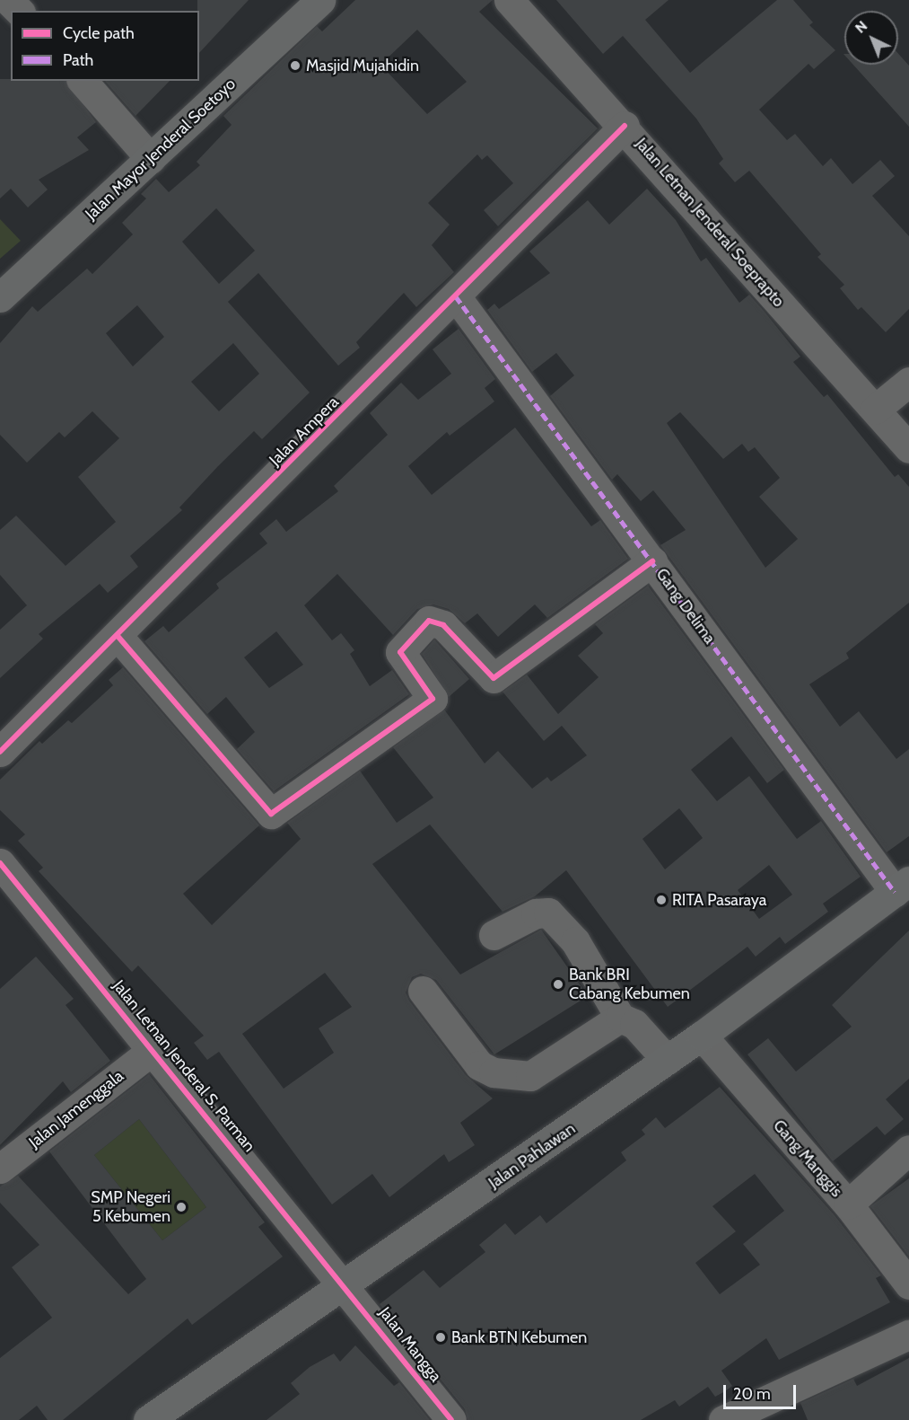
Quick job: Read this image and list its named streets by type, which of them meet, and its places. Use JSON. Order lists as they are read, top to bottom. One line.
{"streets":{"main road":["Jalan Mayor Jenderal Soetoyo","Jalan Pahlawan"],"street":["Jalan Letnan Jenderal Soeprapto","Jalan Ampera","Gang Delima","Jalan Letnan Jenderal S. Parman","Jalan Jamenggala","Gang Manggis","Jalan Mangga"]},"crossings":[["Jalan Letnan Jenderal Soeprapto","Jalan Ampera"],["Jalan Ampera","Gang Delima"],["Gang Delima","Jalan Pahlawan"],["Jalan Letnan Jenderal S. Parman","Jalan Jamenggala"],["Jalan Letnan Jenderal S. Parman","Jalan Pahlawan"],["Jalan Letnan Jenderal S. Parman","Jalan Mangga"],["Jalan Pahlawan","Gang Manggis"],["Jalan Pahlawan","Jalan Mangga"]],"places":["Masjid Mujahidin","RITA Pasaraya","Bank BRI Cabang Kebumen","SMP Negeri 5 Kebumen","Bank BTN Kebumen"],"legend":["Cycle path","Path"],"scale_bar":"20 m","north":"top left"}
